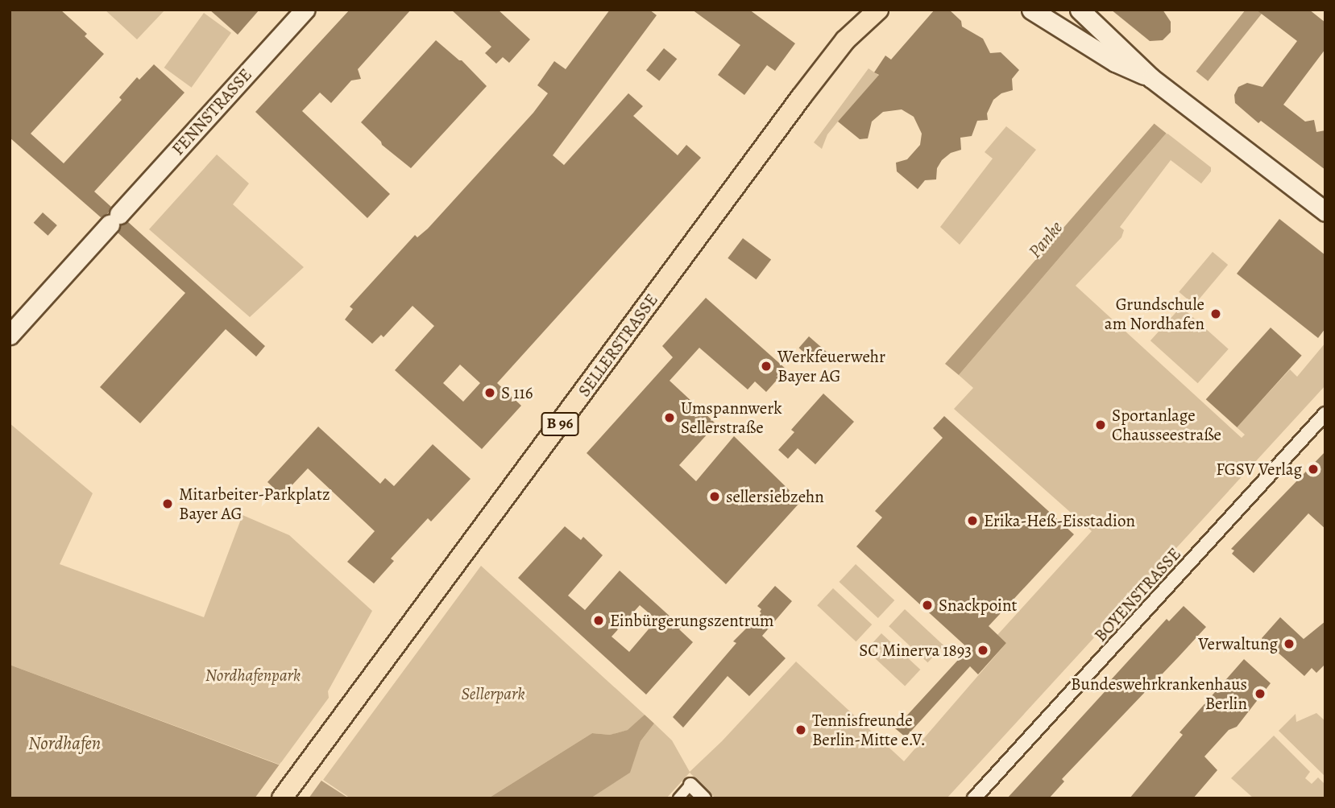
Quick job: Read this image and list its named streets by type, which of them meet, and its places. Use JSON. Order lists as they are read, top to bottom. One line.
{"streets":{"main road":["FENNSTRASSE","SELLERSTRASSE","B 96"],"street":["BOYENSTRASSE"]},"water":["Panke","Nordhafen"],"parks":["Nordhafenpark","Sellerpark"],"places":["Grundschule am Nordhafen","Werkfeuerwehr Bayer AG","S 116","Umspannwerk Sellerstraße","Sportanlage Chausseestraße","FGSV Verlag","sellersiebzehn","Mitarbeiter-Parkplatz Bayer AG","Erika-Heß-Eisstadion","Snackpoint","Einbürgerungszentrum","Verwaltung","SC Minerva 1893","Bundeswehrkrankenhaus Berlin","Tennisfreunde Berlin-Mitte e.V."]}
